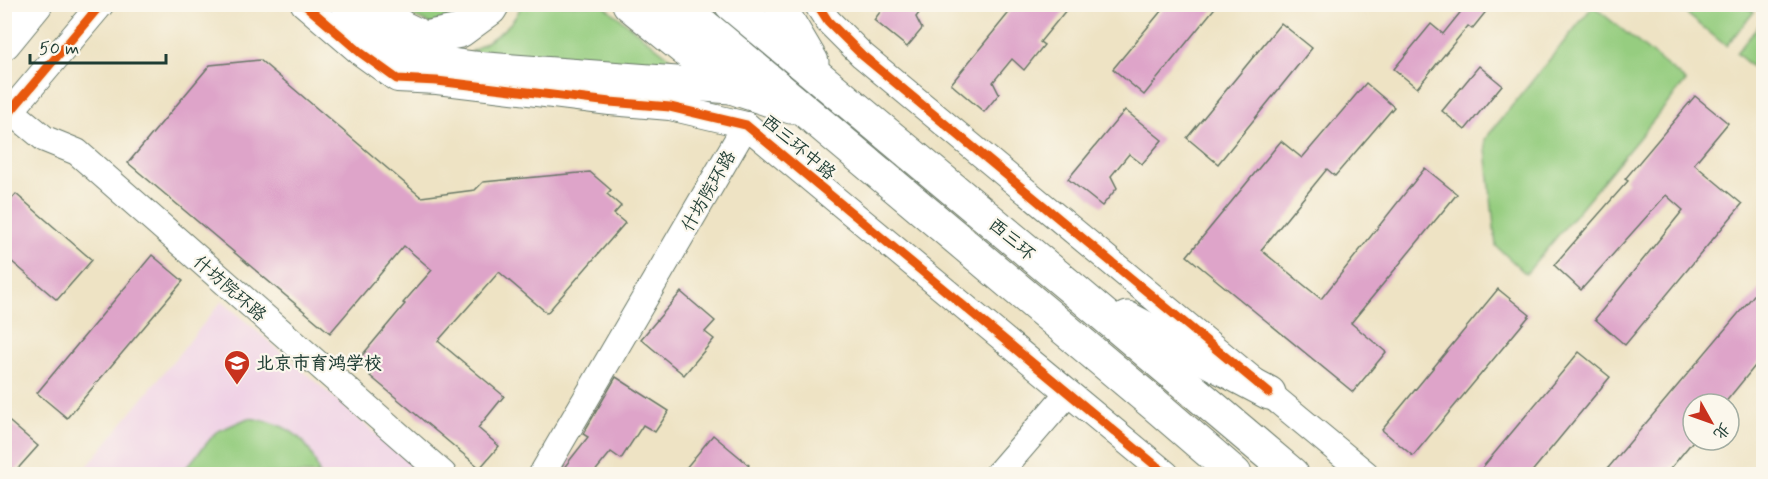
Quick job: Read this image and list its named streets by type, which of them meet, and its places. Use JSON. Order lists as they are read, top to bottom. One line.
{"streets":{"highway":["西三环"],"street":["西三环中路","什坊院环路"]},"crossings":[["西三环中路","什坊院环路"]],"places":{"school or university":["北京市育鸿学校"]},"scale_bar":"50 m","north":"bottom right"}
